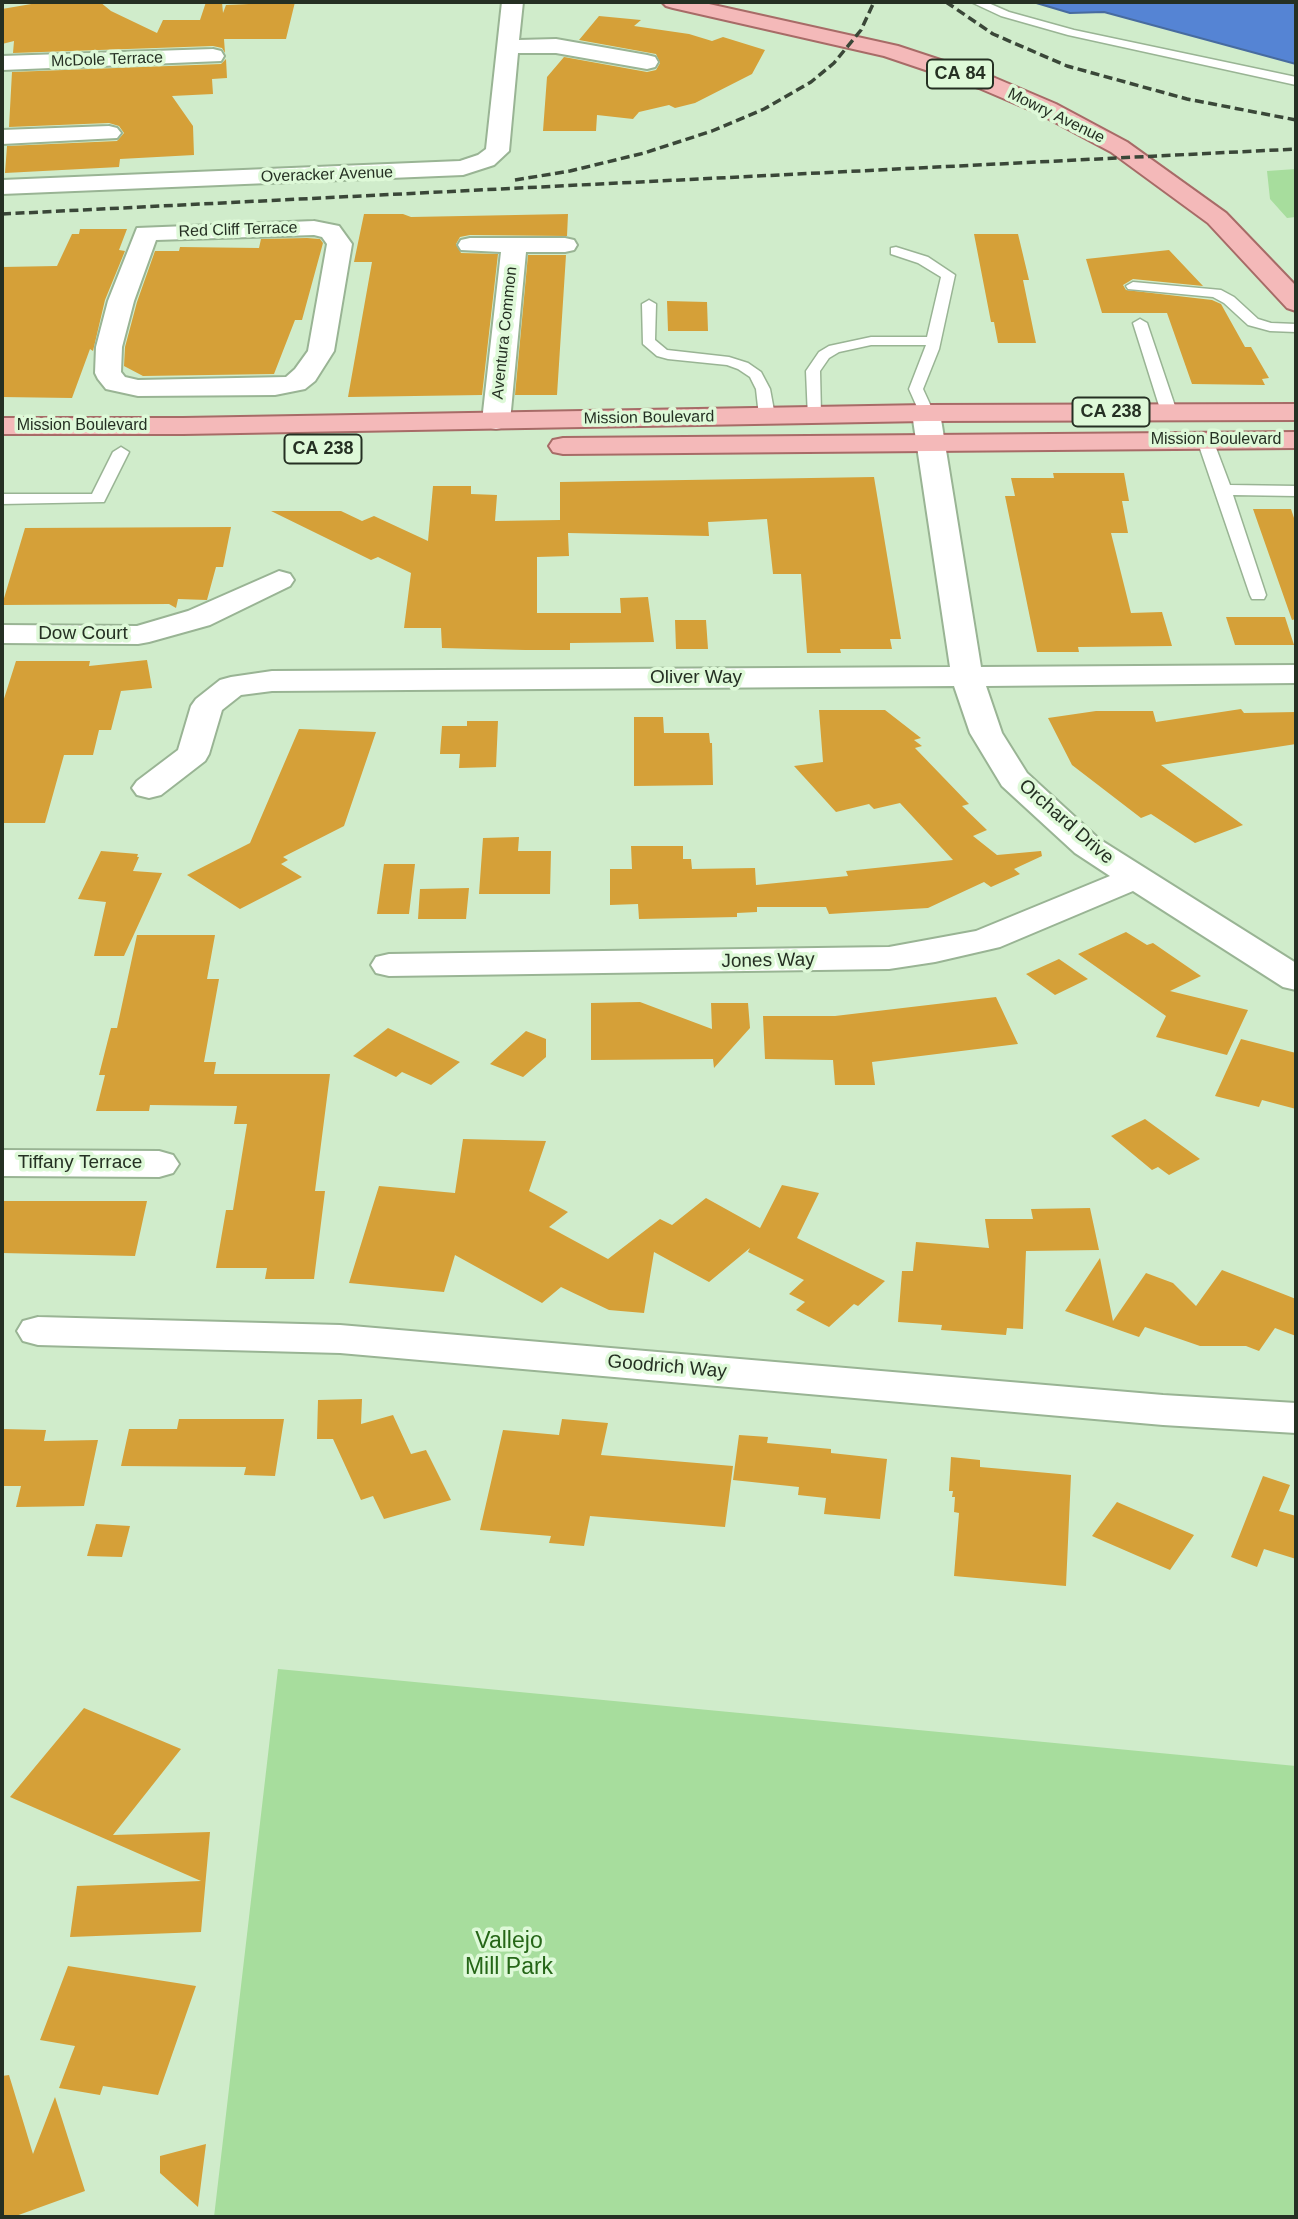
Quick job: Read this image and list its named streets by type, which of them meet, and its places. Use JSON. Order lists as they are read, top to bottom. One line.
{"streets":{"main road":["CA 84","Mowry Avenue","CA 238","Mission Boulevard"],"street":["McDole Terrace","Overacker Avenue","Red Cliff Terrace","Aventura Common","Dow Court","Oliver Way","Orchard Drive","Jones Way","Tiffany Terrace","Goodrich Way"]},"crossings":[["Aventura Common","Mission Boulevard"],["Mission Boulevard","Orchard Drive"],["Oliver Way","Orchard Drive"],["Orchard Drive","Jones Way"]],"parks":["Vallejo Mill Park"]}
